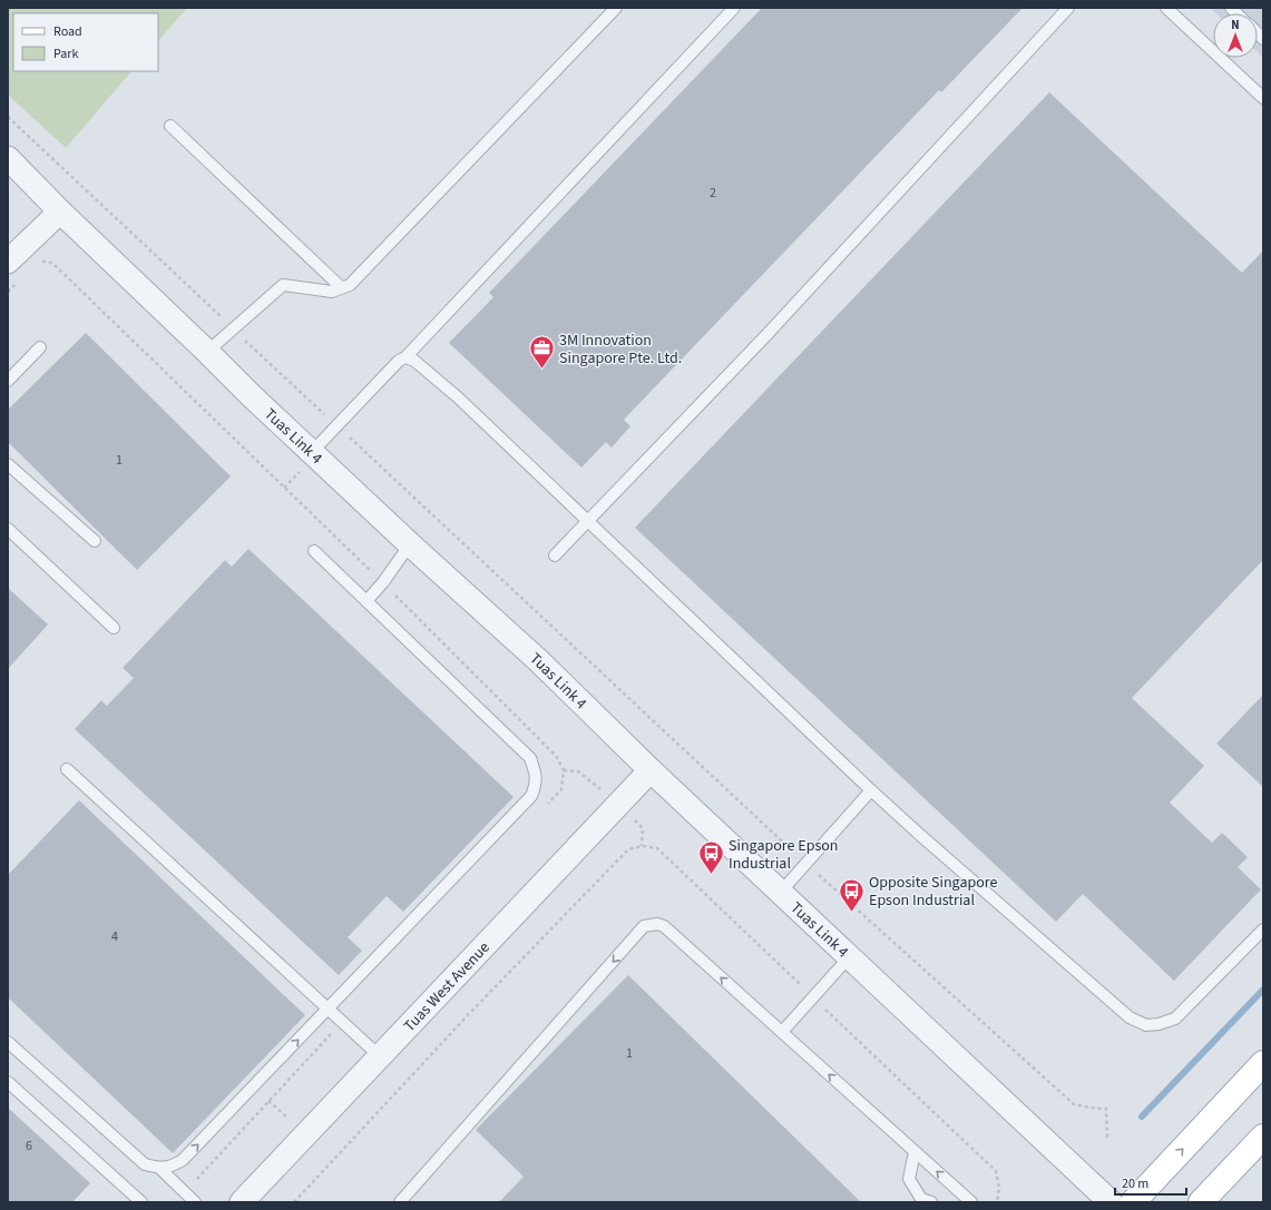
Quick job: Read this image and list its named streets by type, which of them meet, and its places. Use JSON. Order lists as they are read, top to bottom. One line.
{"streets":{"street":["Tuas Link 4","Tuas West Avenue"]},"crossings":[["Tuas Link 4","Tuas West Avenue"]],"places":{"office":["3M Innovation Singapore Pte. Ltd."],"bus stop":["Singapore Epson Industrial","Opposite Singapore Epson Industrial"]},"house_numbers":["2","1","4","1","6"],"legend":["Road","Park"],"scale_bar":"20 m","north":"top"}
